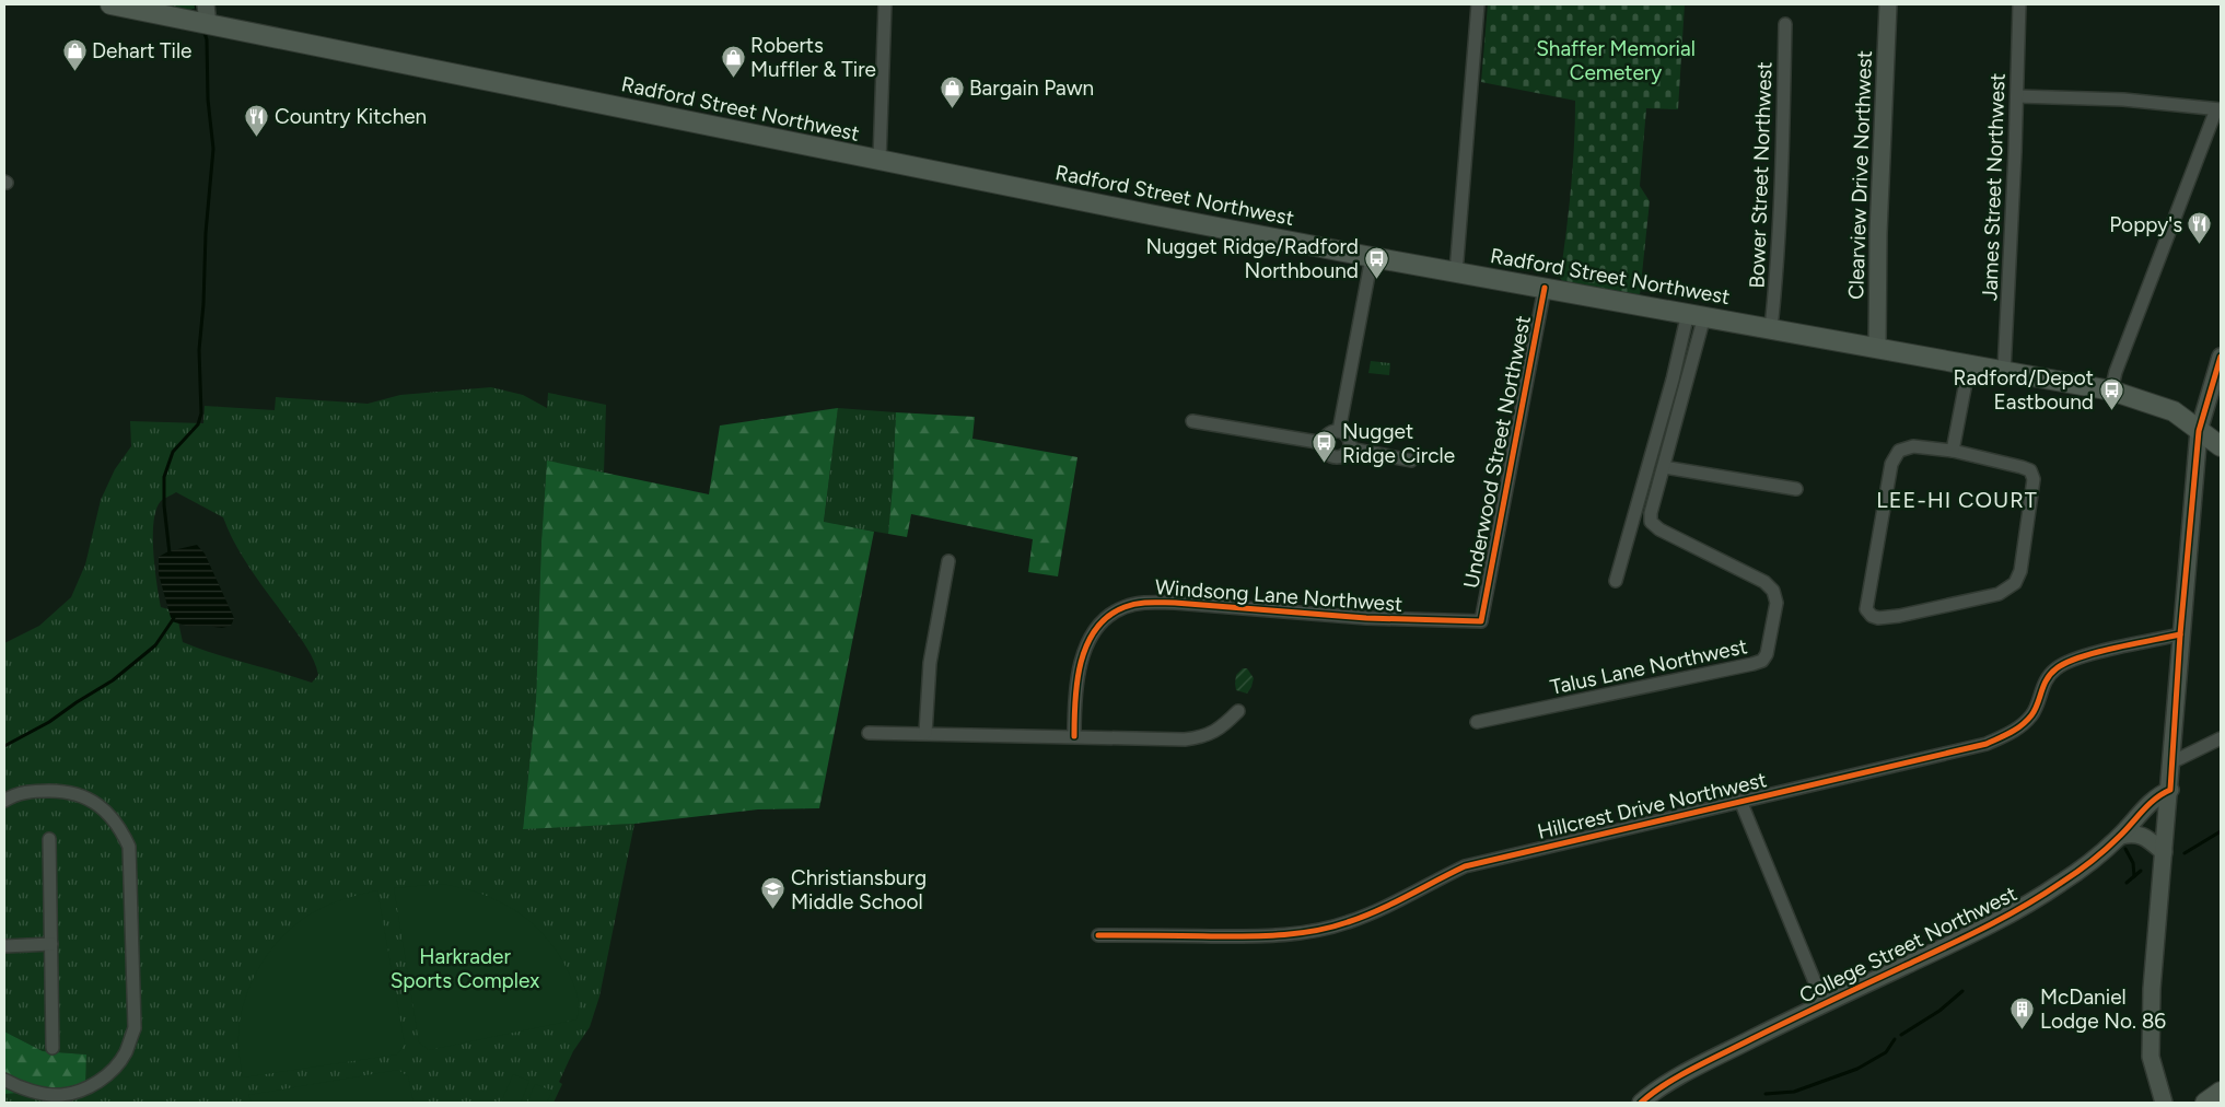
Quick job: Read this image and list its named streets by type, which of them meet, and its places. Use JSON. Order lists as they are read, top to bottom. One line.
{"streets":{"main road":["Radford Street Northwest"],"street":["Bower Street Northwest","Clearview Drive Northwest","James Street Northwest","Underwood Street Northwest","Windsong Lane Northwest","Talus Lane Northwest","Hillcrest Drive Northwest","College Street Northwest"]},"crossings":[["Radford Street Northwest","Bower Street Northwest"],["Radford Street Northwest","Clearview Drive Northwest"],["Radford Street Northwest","James Street Northwest"],["Radford Street Northwest","Underwood Street Northwest"],["Radford Street Northwest","Talus Lane Northwest"],["Underwood Street Northwest","Windsong Lane Northwest"]],"districts":["LEE-HI COURT"],"parks":["Shaffer Memorial Cemetery","Harkrader Sports Complex"],"places":{"shop":["Dehart Tile","Roberts Muffler & Tire","Bargain Pawn"],"restaurant":["Country Kitchen","Poppy's"],"bus stop":["Nugget Ridge/Radford Northbound","Radford/Depot Eastbound","Nugget Ridge Circle"],"school or university":["Christiansburg Middle School"],"building":["McDaniel Lodge No. 86"]}}
